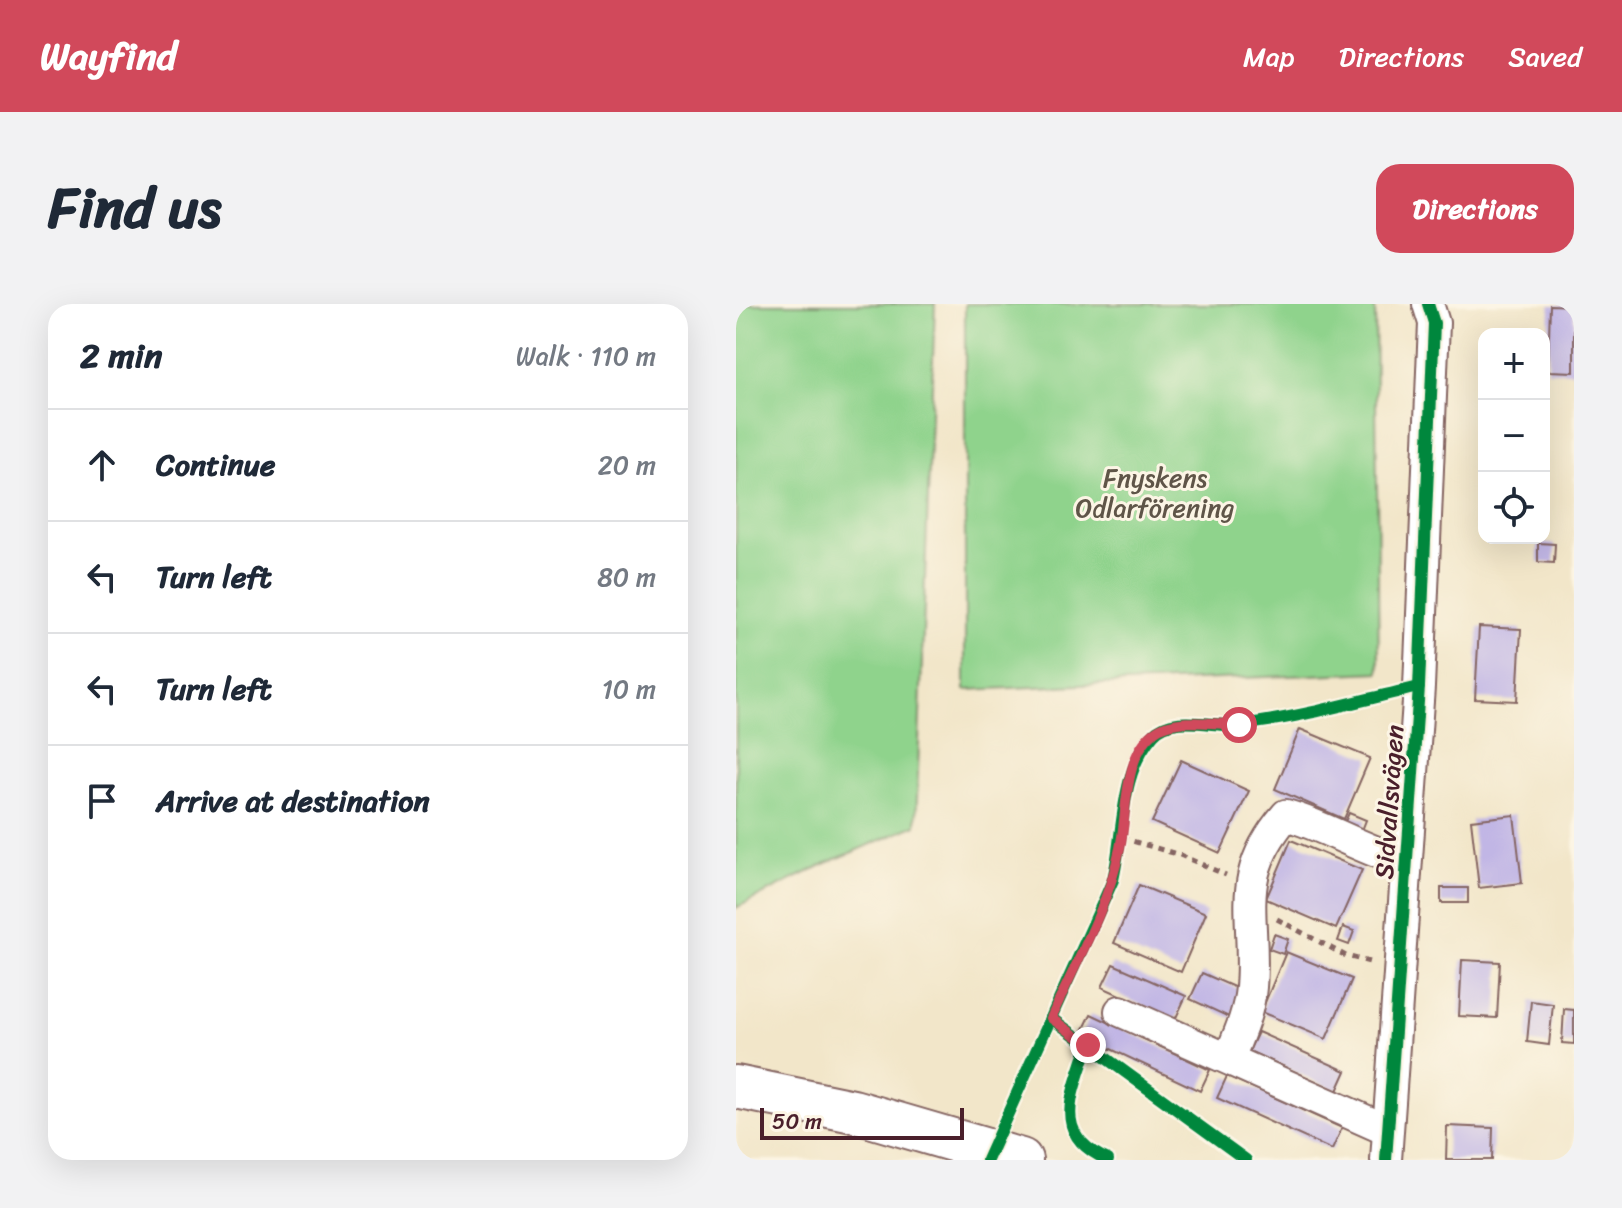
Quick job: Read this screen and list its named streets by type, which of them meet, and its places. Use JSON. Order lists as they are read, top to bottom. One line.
{"streets":{"street":["Sidvallsvägen"]},"parks":["Fnyskens Odlarförening"],"scale_bar":"50 m","page":{"header":"Wayfind","nav":["Map","Directions","Saved"],"title":"Find us","buttons":"Directions","heading":["2 min","Walk · 110 m"],"map_buttons":["+","−"],"list":[["Continue","20 m"],["Turn left","80 m"],["Turn left","10 m"],"Arrive at destination"],"scale":"50 m"}}
